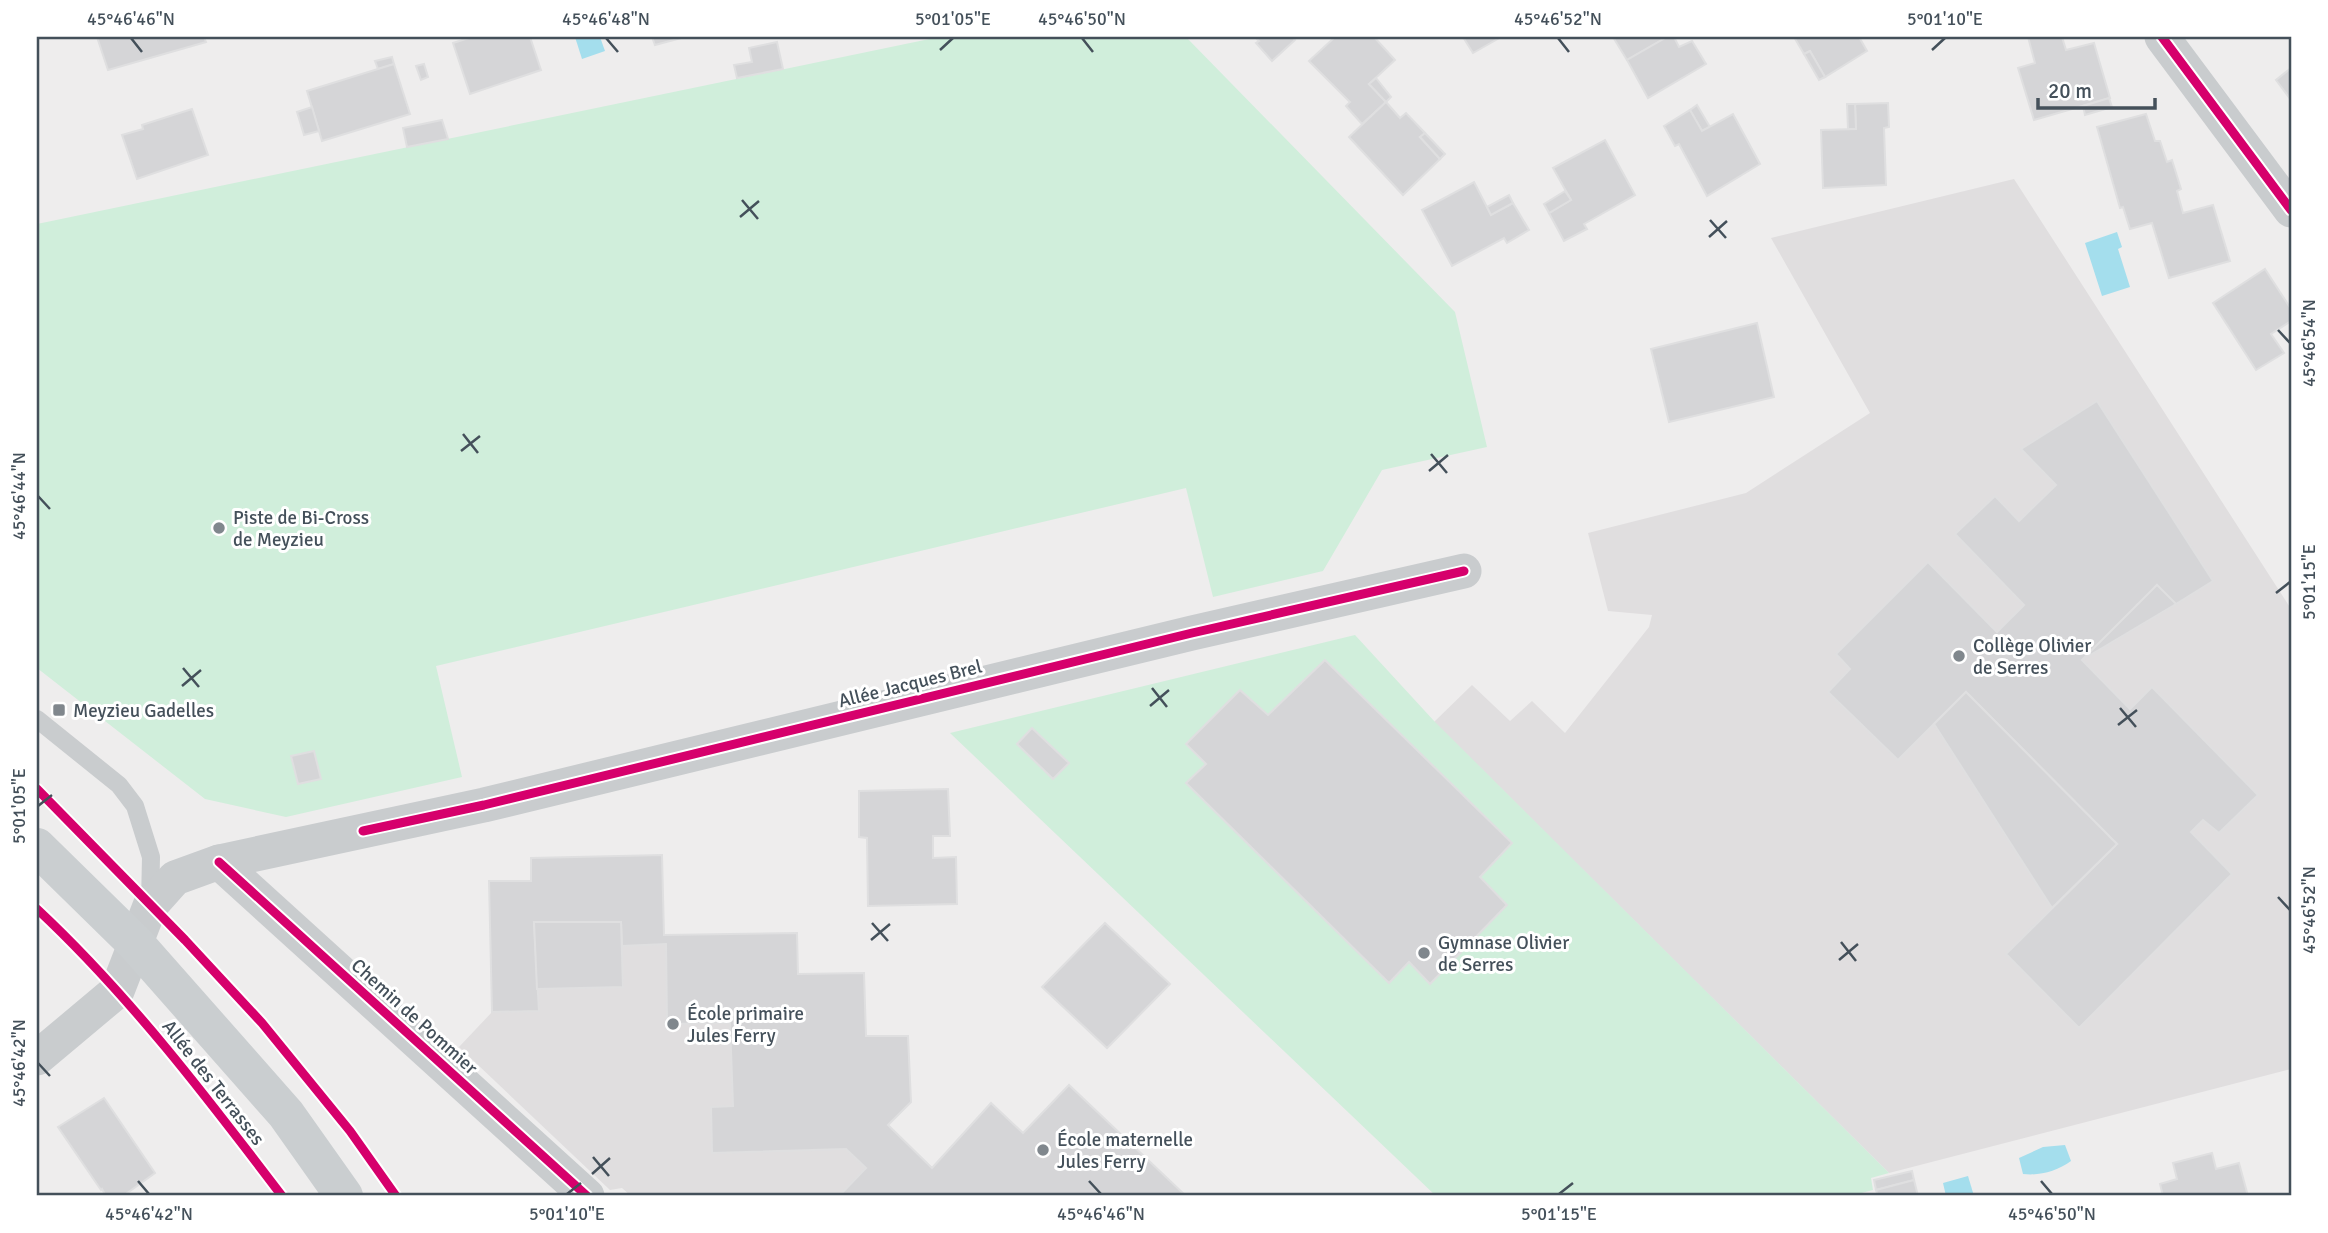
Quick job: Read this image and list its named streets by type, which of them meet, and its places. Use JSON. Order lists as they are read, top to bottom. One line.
{"streets":{"street":["Allée Jacques Brel","Chemin de Pommier","Allée des Terrasses"]},"crossings":[["Allée Jacques Brel","Chemin de Pommier"],["Allée Jacques Brel","Allée des Terrasses"]],"places":{"other":["Piste de Bi-Cross de Meyzieu","Collège Olivier de Serres","Gymnase Olivier de Serres","École primaire Jules Ferry","École maternelle Jules Ferry"],"transit":["Meyzieu Gadelles"]},"scale_bar":"20 m","coordinates":["45°46'46\"N","45°46'48\"N","5°01'05\"E","45°46'50\"N","45°46'52\"N","5°01'10\"E","45°46'54\"N","45°46'44\"N","5°01'15\"E","45°46'42\"N"]}
